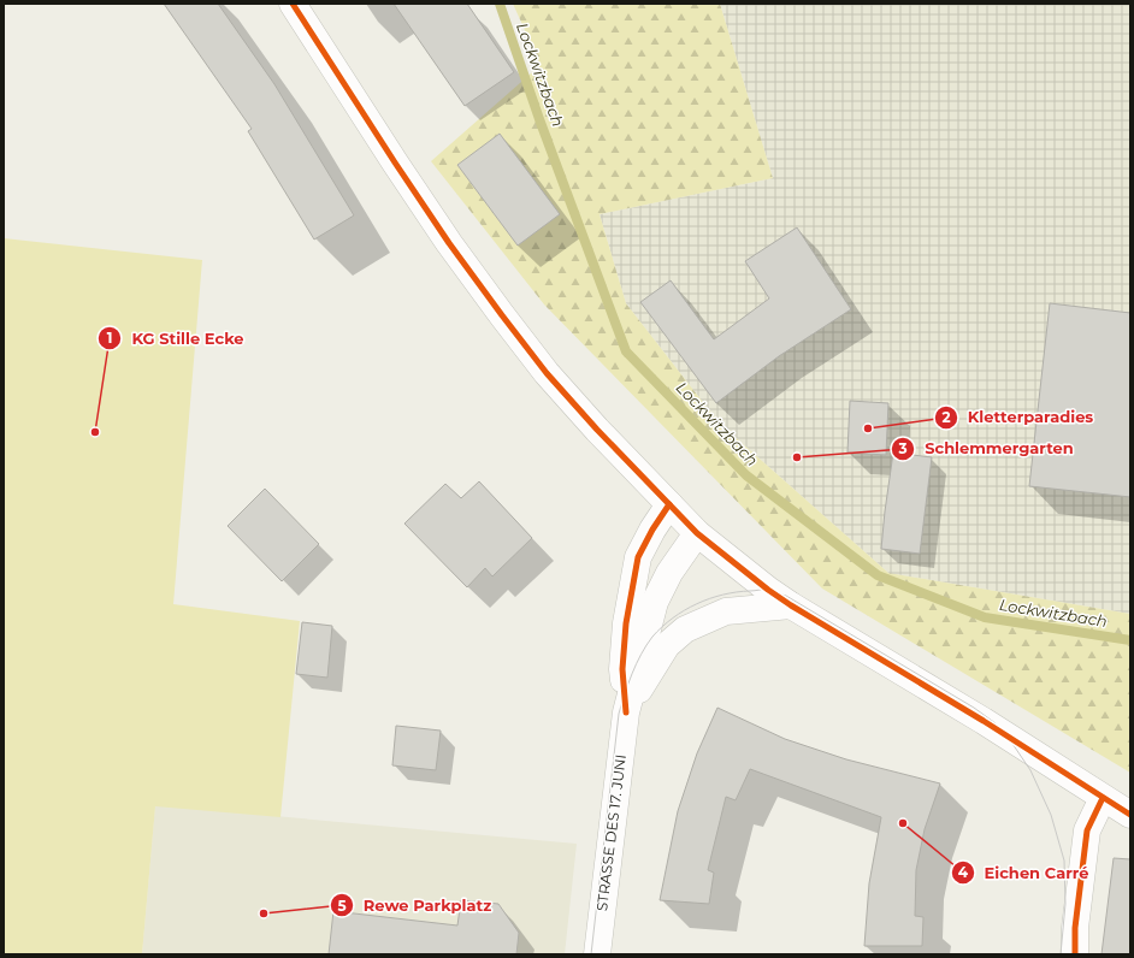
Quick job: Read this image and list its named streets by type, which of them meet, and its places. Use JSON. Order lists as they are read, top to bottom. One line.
{"streets":{"street":["STRASSE DES 17. JUNI"]},"water":["Lockwitzbach"],"places":["Kletterparadies","KG Stille Ecke","Schlemmergarten","Eichen Carré","Rewe Parkplatz"]}
